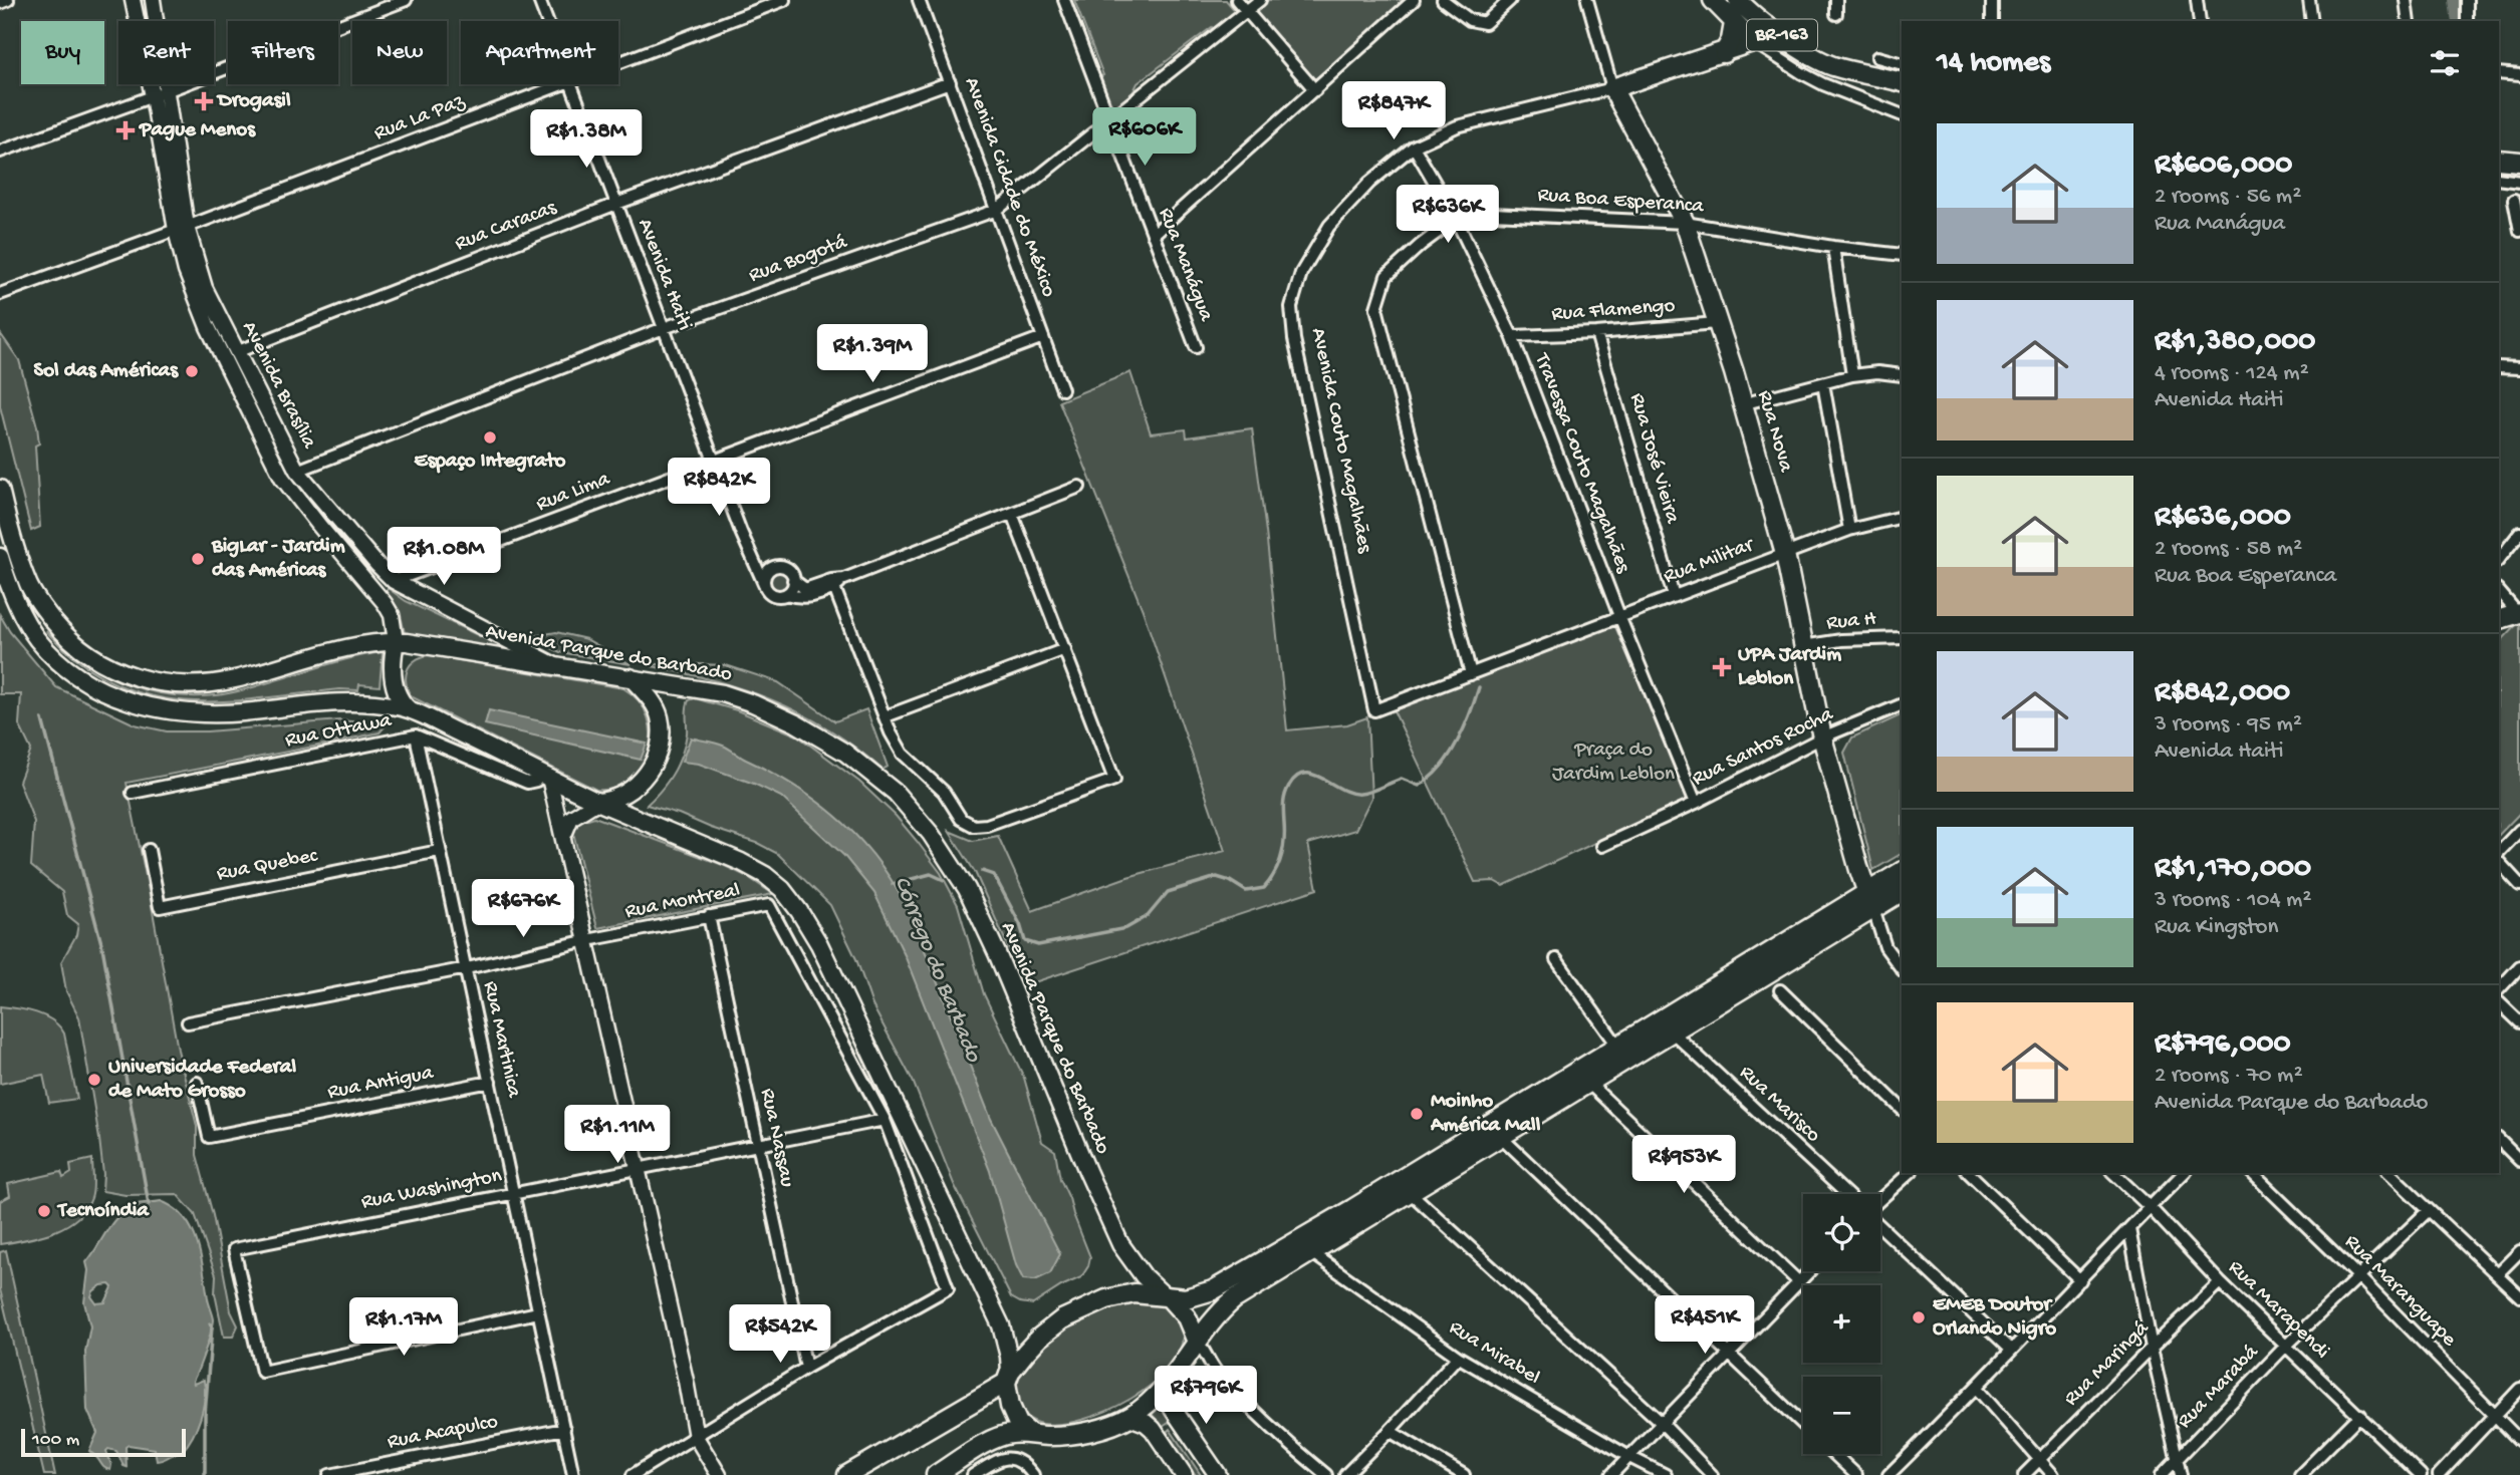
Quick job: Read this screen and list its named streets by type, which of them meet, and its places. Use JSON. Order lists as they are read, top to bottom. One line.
{"streets":{"main road":["BR-163","Rua Nova","Avenida Couto Magalhães","Avenida Parque do Barbado"],"street":["Rua La Paz","Avenida Cidade do México","Rua Boa Esperanca","Rua Caracas","Rua Bogotá","Rua Manágua","Avenida Haiti","Rua Flamengo","Avenida Brasília","Rua José Vieira","Travessa Couto Magalhães","Rua Lima","Rua Militar","Rua H","Rua Ottawa","Rua Santos Rocha","Rua Quebec","Rua Montreal","Rua Martinica","Rua Antigua","Rua Marisco","Rua Nassau","Rua Washington","Rua Maranguape","Rua Marapendi","Rua Mirabel","Rua Maringá","Rua Marabá","Rua Acapulco"]},"crossings":[["BR-163","Avenida Couto Magalhães"],["Rua La Paz","Avenida Brasília"],["Avenida Cidade do México","Rua Caracas"],["Avenida Cidade do México","Rua Bogotá"],["Avenida Cidade do México","Rua Lima"],["Rua Boa Esperanca","Rua Nova"],["Rua Boa Esperanca","Travessa Couto Magalhães"],["Rua Boa Esperanca","Rua Militar"],["Rua Caracas","Avenida Haiti"],["Rua Caracas","Avenida Brasília"],["Rua Bogotá","Rua Manágua"],["Rua Bogotá","Avenida Haiti"],["Rua Bogotá","Avenida Brasília"],["Avenida Haiti","Rua Lima"],["Rua Flamengo","Rua Nova"],["Rua Flamengo","Rua José Vieira"],["Rua Flamengo","Travessa Couto Magalhães"],["Avenida Brasília","Rua Lima"],["Avenida Brasília","Avenida Parque do Barbado"],["Rua Nova","Avenida Couto Magalhães"],["Rua Nova","Rua Militar"],["Rua Nova","Rua H"],["Rua Nova","Rua Santos Rocha"],["Avenida Couto Magalhães","Travessa Couto Magalhães"],["Avenida Couto Magalhães","Rua Militar"],["Rua José Vieira","Rua Militar"],["Travessa Couto Magalhães","Rua Militar"],["Travessa Couto Magalhães","Rua Santos Rocha"],["Rua Ottawa","Rua Martinica"],["Rua Quebec","Rua Martinica"],["Rua Montreal","Rua Martinica"],["Rua Montreal","Rua Nassau"],["Rua Montreal","Rua Washington"],["Rua Martinica","Rua Antigua"],["Rua Martinica","Rua Washington"],["Rua Martinica","Rua Acapulco"],["Rua Nassau","Rua Washington"],["Rua Maranguape","Rua Marabá"],["Rua Marapendi","Rua Maringá"],["Rua Marapendi","Rua Marabá"]],"water":["Córrego do Barbado"],"parks":["Praça do Jardim Leblon"],"places":{"health":["Drogasil","Pague Menos","UPA Jardim Leblon"],"other":["Sol das Américas","Espaço Integrato","BigLar - Jardim das Américas","Universidade Federal de Mato Grosso","Moinho América Mall","Tecnoíndia","EMEB Doutor Orlando Nigro"]},"scale_bar":"100 m","page":{"chip":["Buy","Rent","Filters","New","Apartment"],"heading":"14 homes","price":["R$847K","R$606K","R$1.38M","R$636K","R$1.39M","R$842K","R$1.08M","R$676K","R$1.11M","R$953K","R$451K","R$1.17M","R$542K","R$796K"],"list":[{"name":"R$606,000","note":"2 rooms · 56 m² · Rua Manágua"},{"name":"R$1,380,000","note":"4 rooms · 124 m² · Avenida Haiti"},{"name":"R$636,000","note":"2 rooms · 58 m² · Rua Boa Esperanca"},{"name":"R$842,000","note":"3 rooms · 95 m² · Avenida Haiti"},{"name":"R$1,170,000","note":"3 rooms · 104 m² · Rua Kingston"},{"name":"R$796,000","note":"2 rooms · 70 m² · Avenida Parque do Barbado"}],"map_buttons":["+","−"],"scale":"100 m"}}
